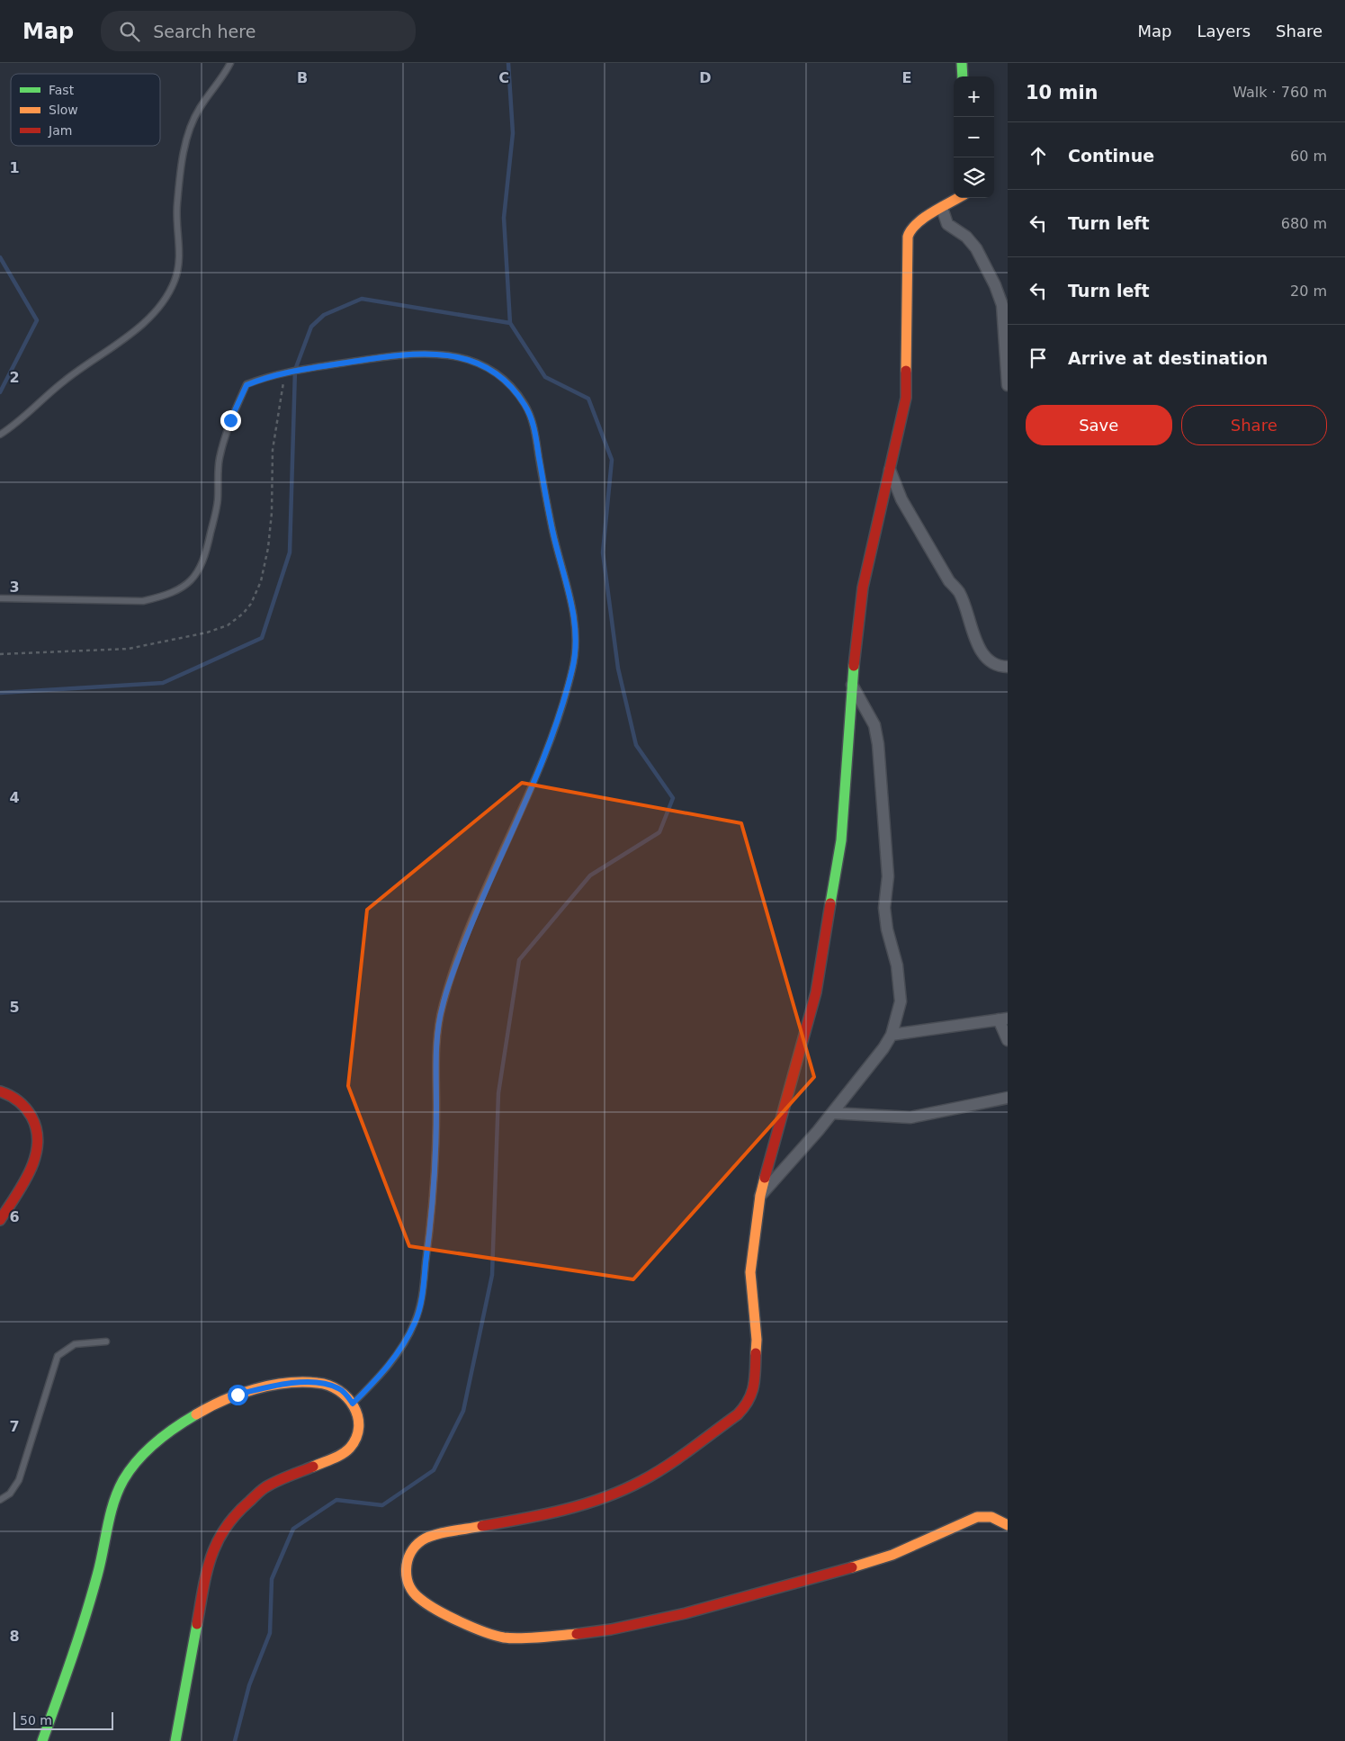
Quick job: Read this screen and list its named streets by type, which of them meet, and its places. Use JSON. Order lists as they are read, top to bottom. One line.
{"legend":["Fast","Slow","Jam"],"scale_bar":"50 m","page":{"header":"Map","search":"Search here","nav":["Map","Layers","Share"],"heading":["10 min","Walk · 760 m"],"map_buttons":["+","−"],"list":[["Continue","60 m"],["Turn left","680 m"],["Turn left","20 m"],"Arrive at destination"],"buttons":["Save","Share"],"scale":"50 m"},"grid":{"columns":["B","C","D","E"],"rows":["1","2","3","4","5","6","7","8"]}}
